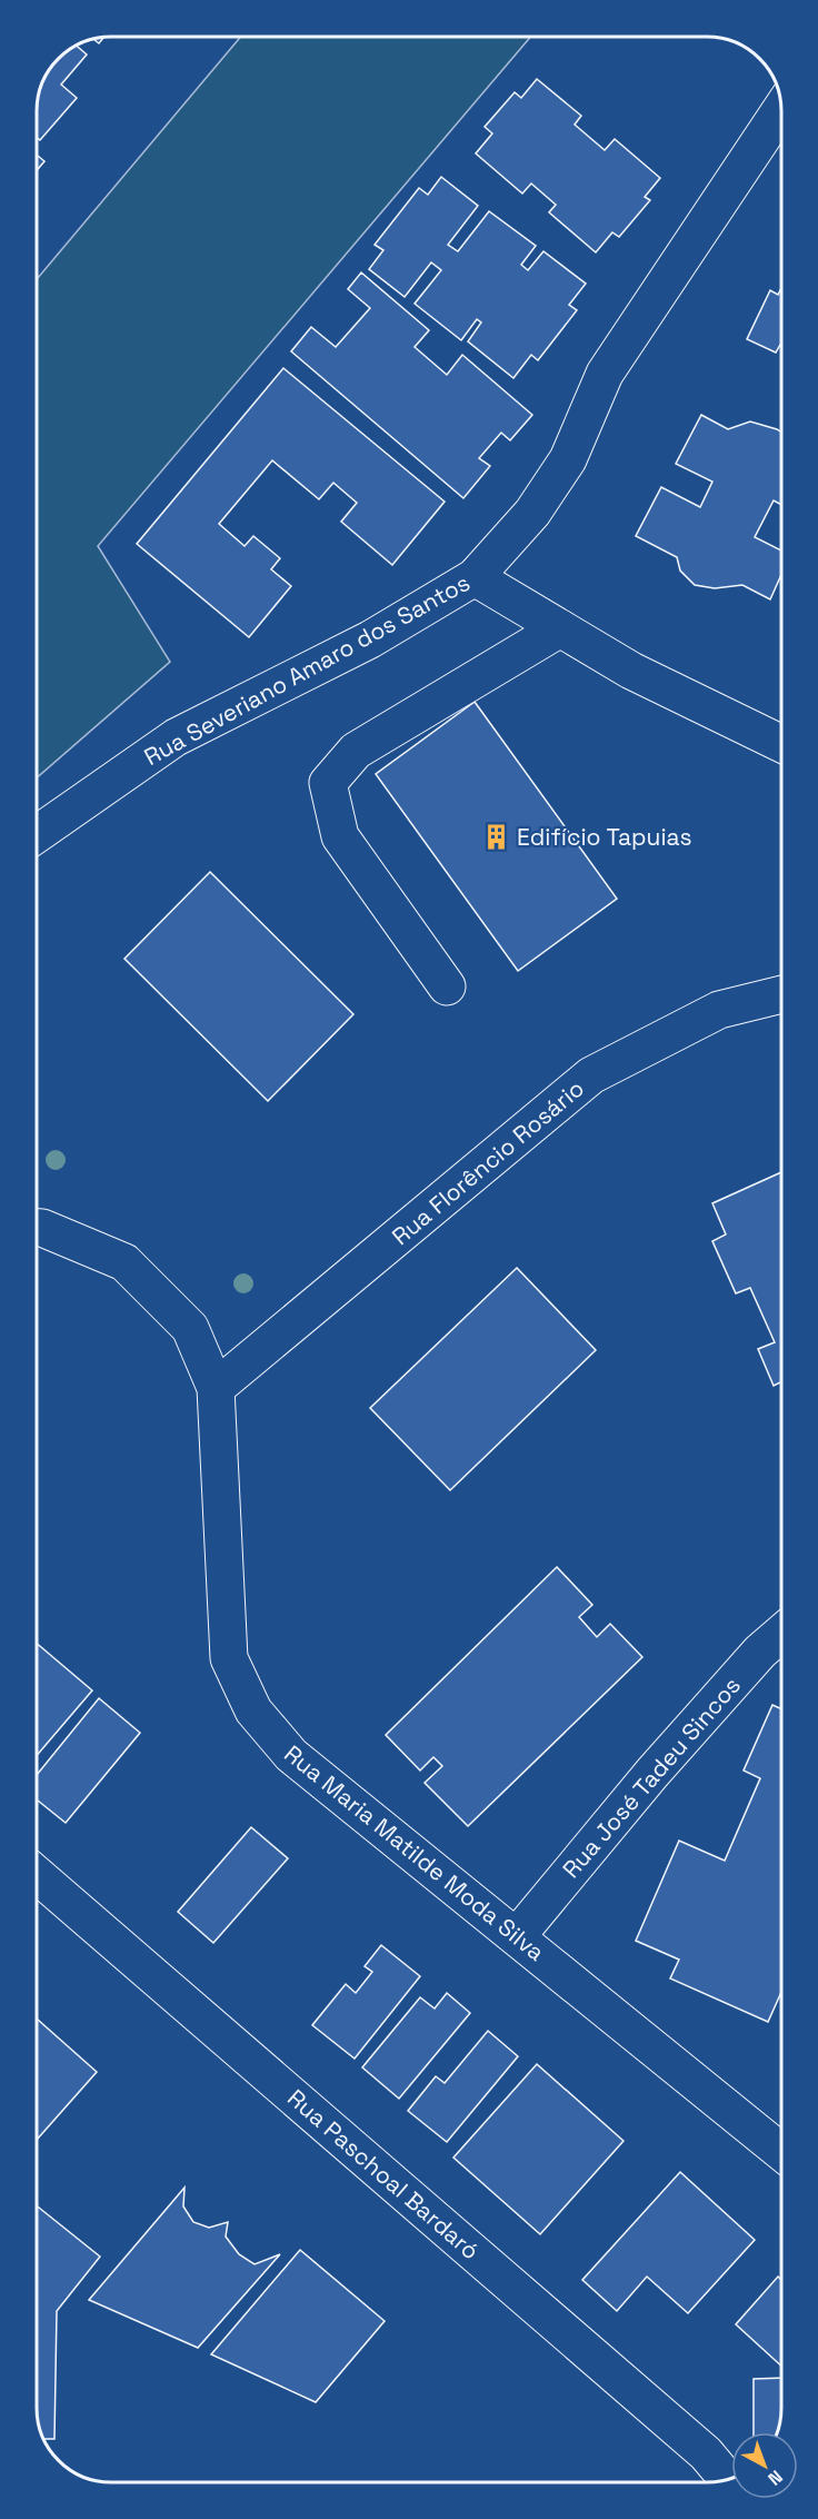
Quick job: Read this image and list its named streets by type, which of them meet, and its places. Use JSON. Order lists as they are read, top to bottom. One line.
{"streets":{"street":["Rua Severiano Amaro dos Santos","Rua Florêncio Rosário","Rua José Tadeu Sincos","Rua Maria Matilde Moda Silva","Rua Paschoal Bardaró"]},"crossings":[["Rua Florêncio Rosário","Rua Maria Matilde Moda Silva"],["Rua José Tadeu Sincos","Rua Maria Matilde Moda Silva"]],"places":{"building":["Edifício Tapuias"]},"north":"bottom right"}
